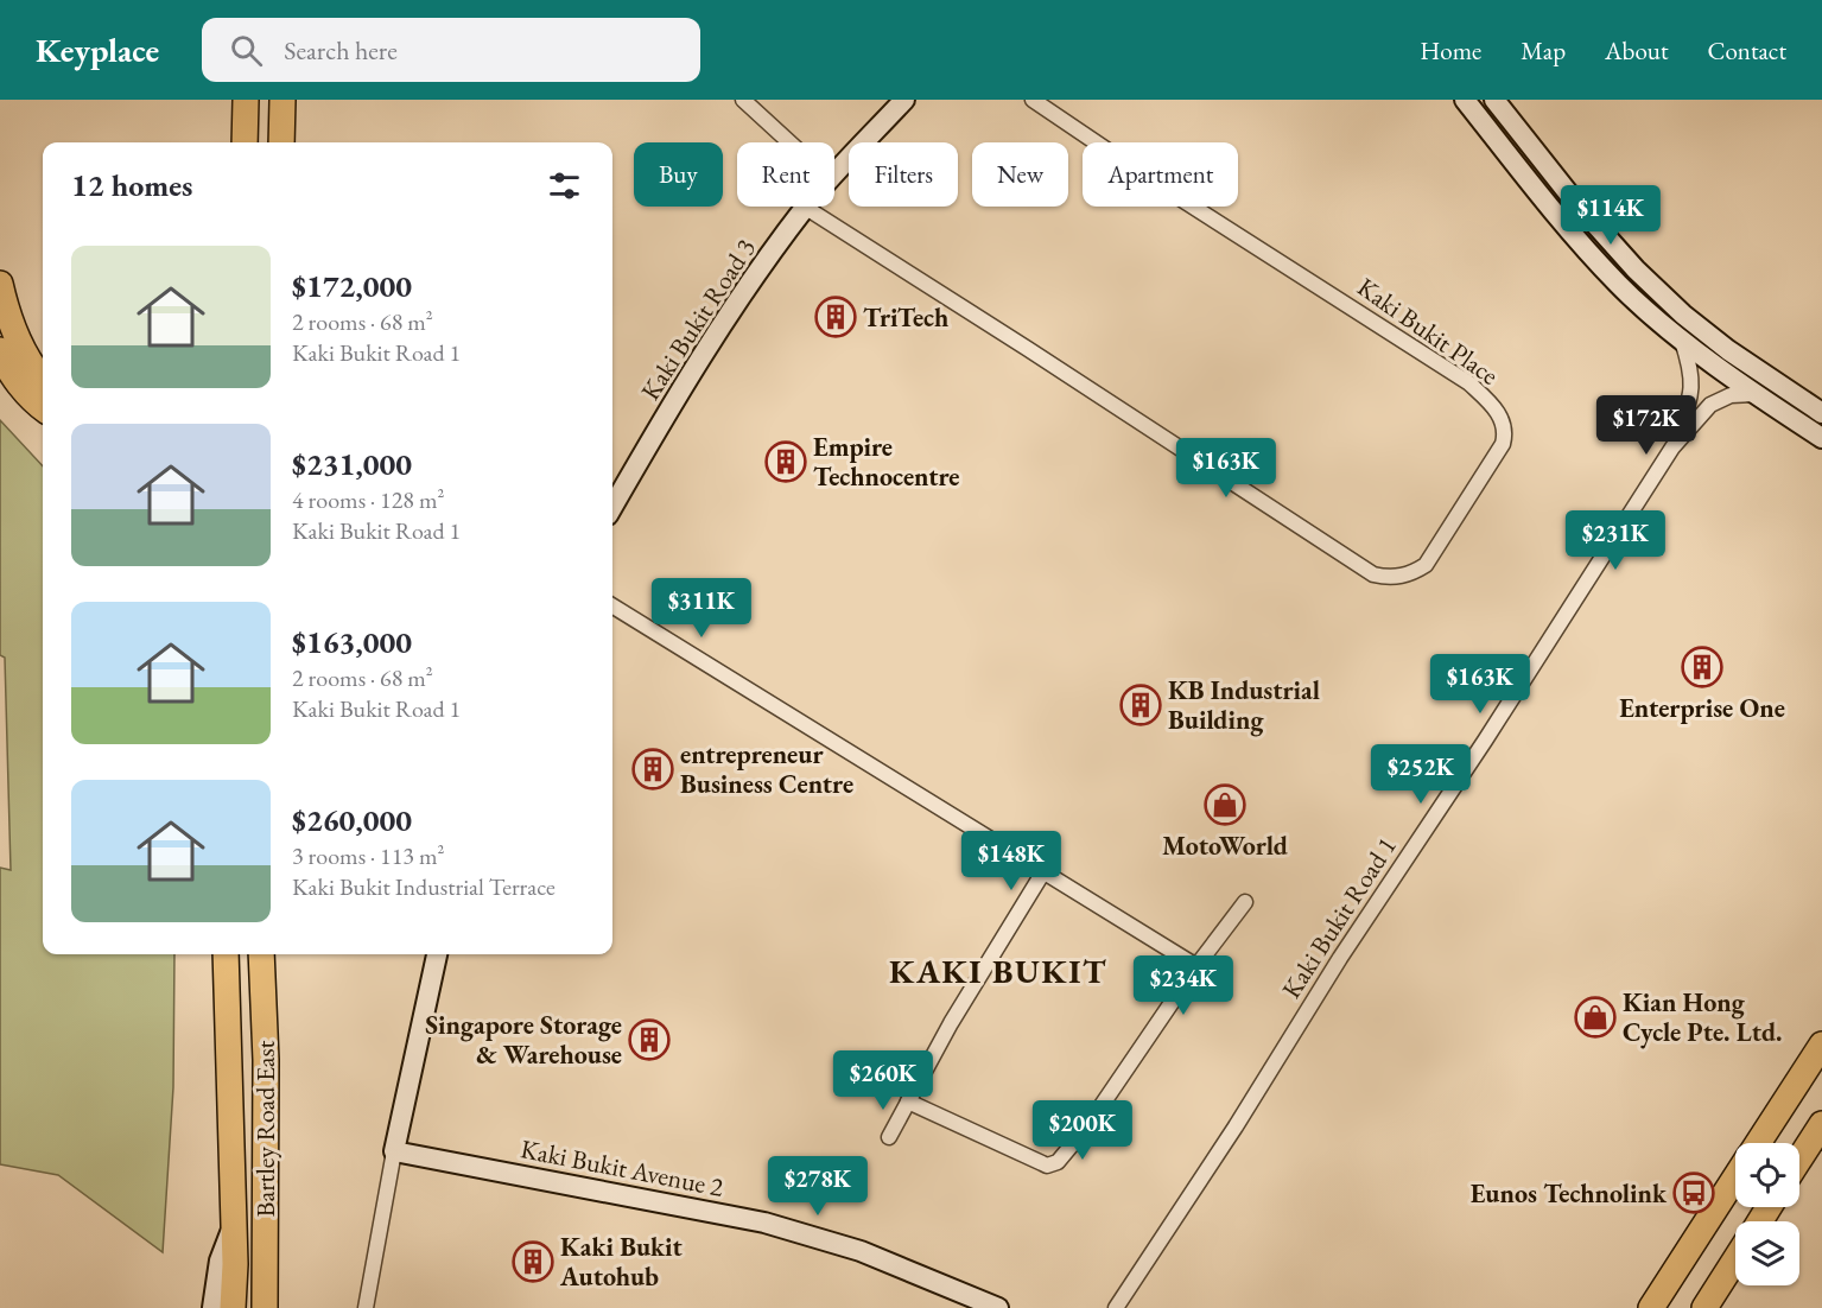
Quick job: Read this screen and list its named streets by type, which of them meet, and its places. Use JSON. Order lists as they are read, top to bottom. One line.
{"streets":{"highway":["Bartley Road East"],"street":["Kaki Bukit Road 3","Kaki Bukit Place","Kaki Bukit Road 1","Kaki Bukit Avenue 2"]},"crossings":[["Kaki Bukit Road 3","Kaki Bukit Place"]],"districts":["KAKI BUKIT"],"places":{"building":["TriTech","Empire Technocentre","Enterprise One","KB Industrial Building","entrepreneur Business Centre","Singapore Storage & Warehouse","Kaki Bukit Autohub"],"shop":["MotoWorld","Kian Hong Cycle Pte. Ltd."],"bus stop":["Eunos Technolink"]},"page":{"header":"Keyplace","search":"Search here","nav":["Home","Map","About","Contact"],"chip":["Buy","Rent","Filters","New","Apartment"],"heading":"12 homes","price":["$114K","$172K","$163K","$231K","$311K","$163K","$252K","$148K","$234K","$260K","$200K","$278K"],"list":[{"name":"$172,000","note":"2 rooms · 68 m² · Kaki Bukit Road 1"},{"name":"$231,000","note":"4 rooms · 128 m² · Kaki Bukit Road 1"},{"name":"$163,000","note":"2 rooms · 68 m² · Kaki Bukit Road 1"},{"name":"$260,000","note":"3 rooms · 113 m² · Kaki Bukit Industrial Terrace"}]}}
